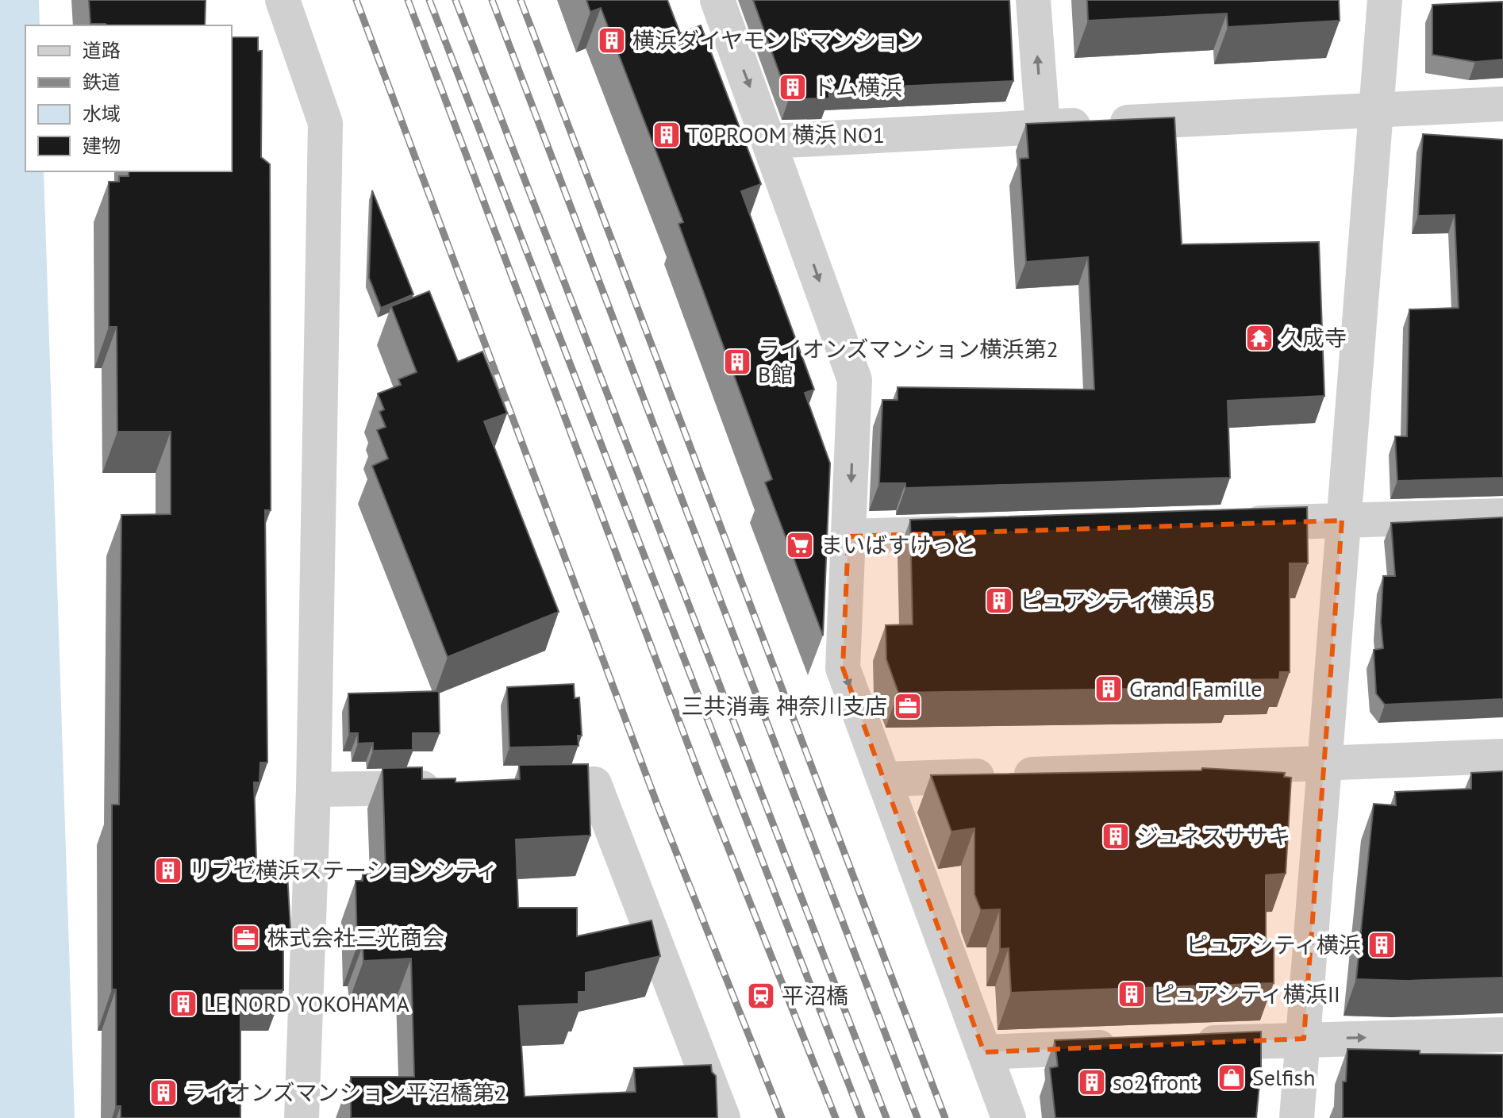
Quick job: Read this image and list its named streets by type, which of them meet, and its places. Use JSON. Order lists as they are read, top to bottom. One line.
{"places":{"building":["横浜ダイヤモンドマンション","ドム横浜","TOPROOM 横浜 NO1","ライオンズマンション横浜第2 B館","ピュアシティ横浜 5","Grand Famille","ジュネスササキ","リブゼ横浜ステーションシティ","ピュアシティ横浜","ピュアシティ横浜II","LE NORD YOKOHAMA","so2 front","ライオンズマンション平沼橋第2"],"temple":["久成寺"],"supermarket":["まいばすけっと"],"office":["三共消毒 神奈川支店","株式会社三光商会"],"station":["平沼橋"],"shop":["Selfish"]},"legend":["道路","鉄道","水域","建物"]}
